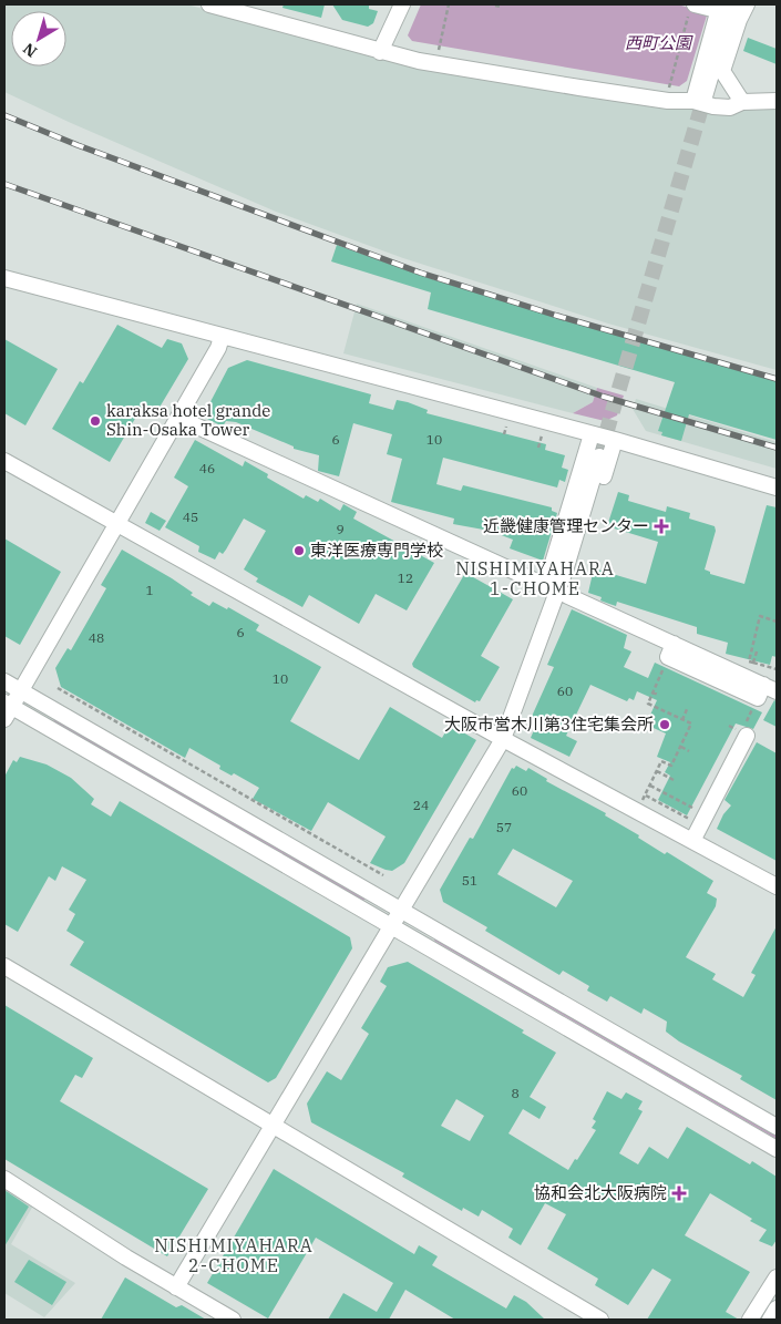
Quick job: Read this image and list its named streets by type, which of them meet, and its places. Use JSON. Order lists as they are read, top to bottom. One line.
{"districts":["NISHIMIYAHARA 1-CHOME","NISHIMIYAHARA 2-CHOME"],"parks":["西町公園"],"places":{"other":["karaksa hotel grande Shin-Osaka Tower","東洋医療専門学校","大阪市営木川第3住宅集会所"],"health":["近畿健康管理センター","協和会北大阪病院"]},"house_numbers":["6","10","46","45","9","12","1","6","48","10","60","60","24","57","51","8"],"north":"bottom left"}
